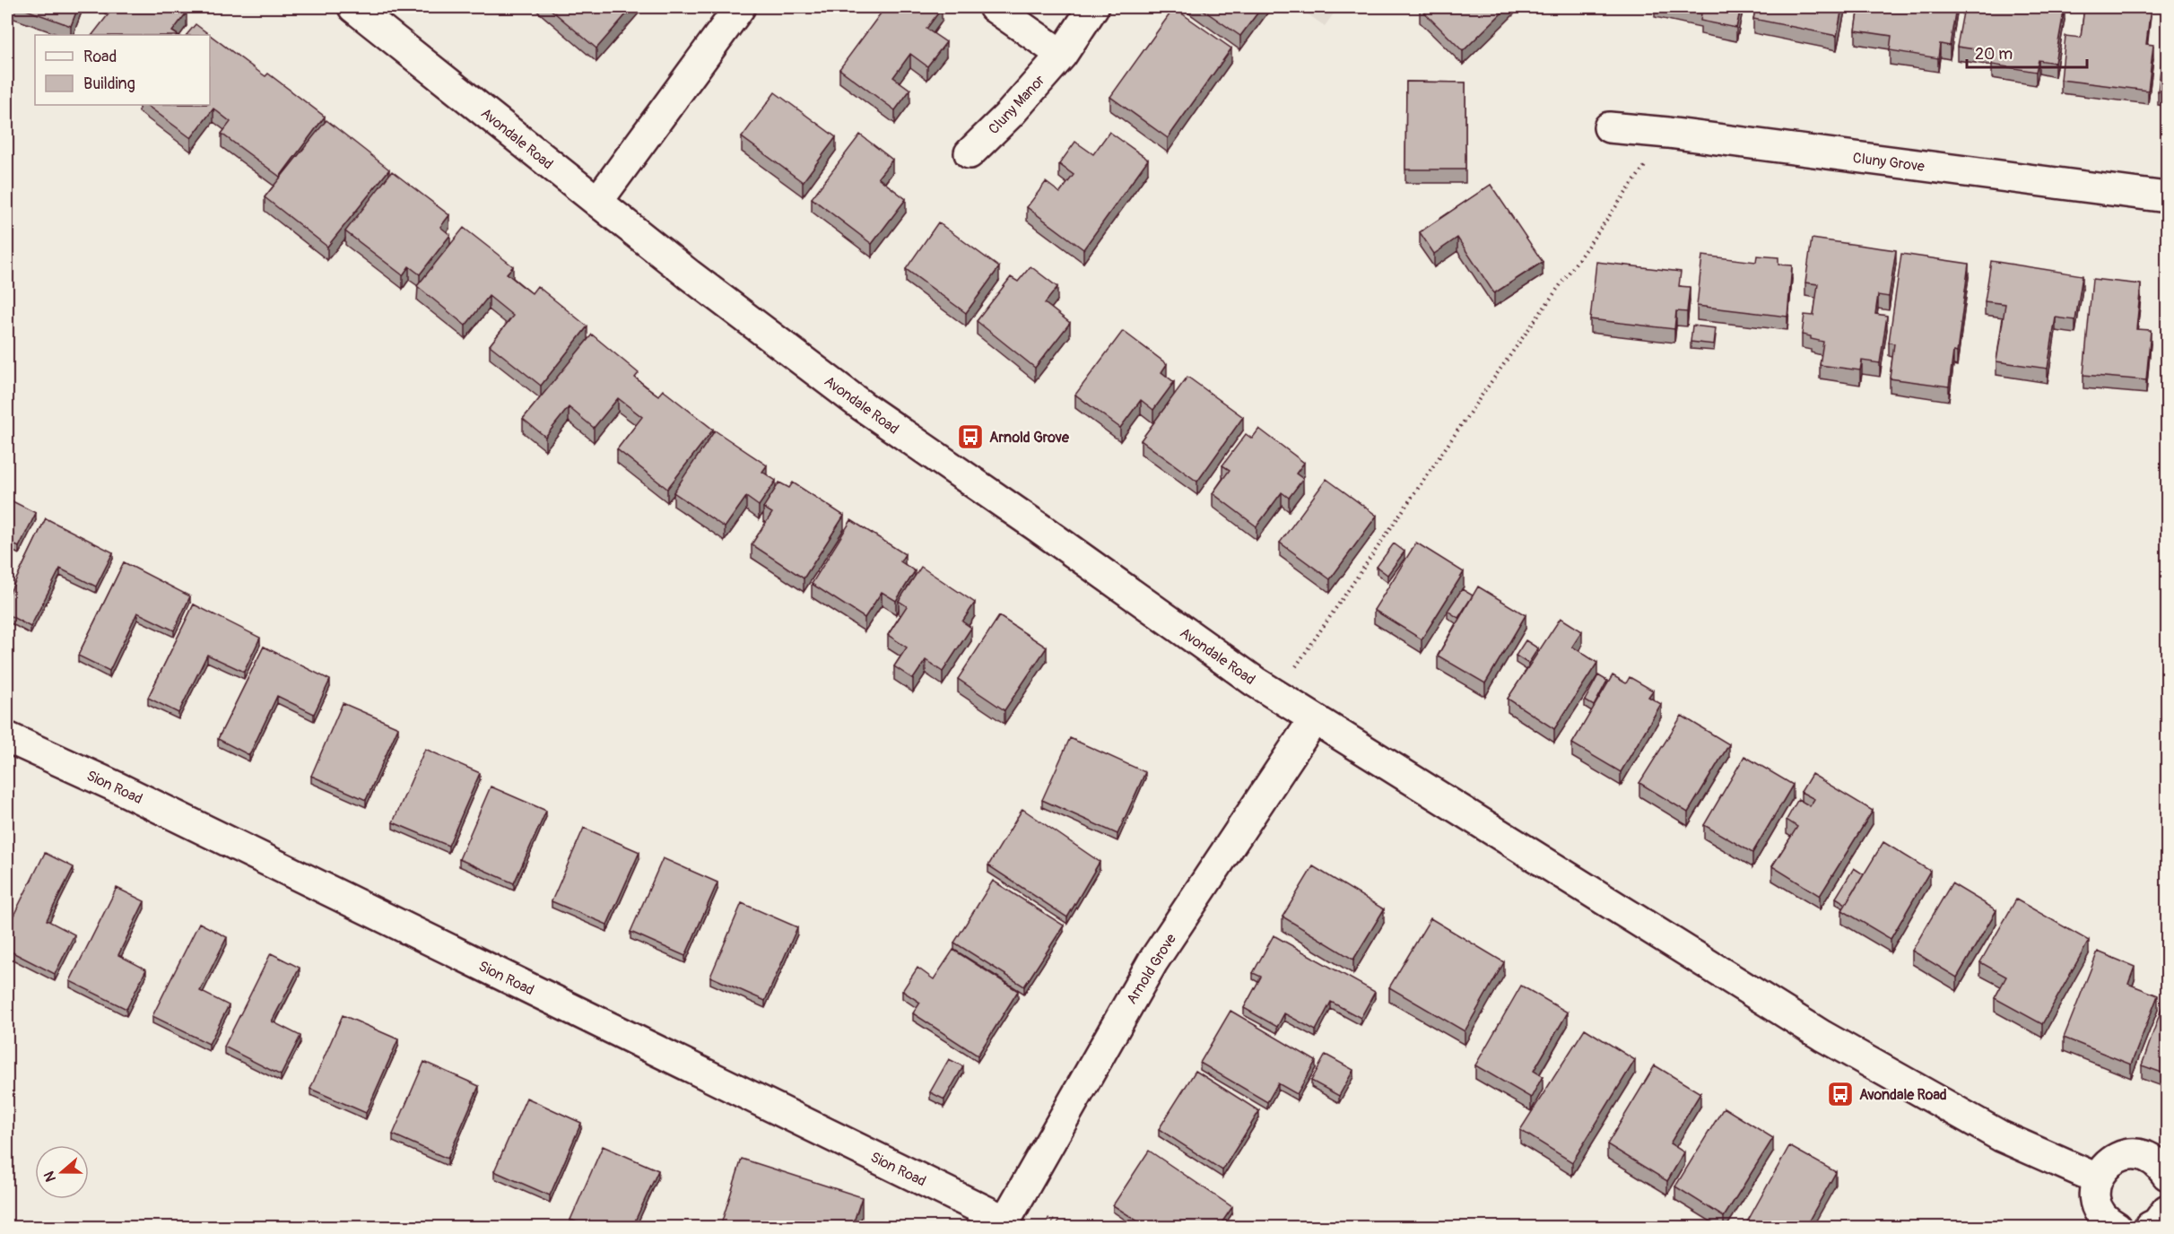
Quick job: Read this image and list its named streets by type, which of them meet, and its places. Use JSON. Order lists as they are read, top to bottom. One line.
{"streets":{"street":["Cluny Manor","Avondale Road","Cluny Grove","Sion Road","Arnold Grove"]},"crossings":[["Avondale Road","Arnold Grove"],["Sion Road","Arnold Grove"]],"places":{"bus stop":["Arnold Grove","Avondale Road"]},"legend":["Road","Building"],"scale_bar":"20 m","north":"left"}
